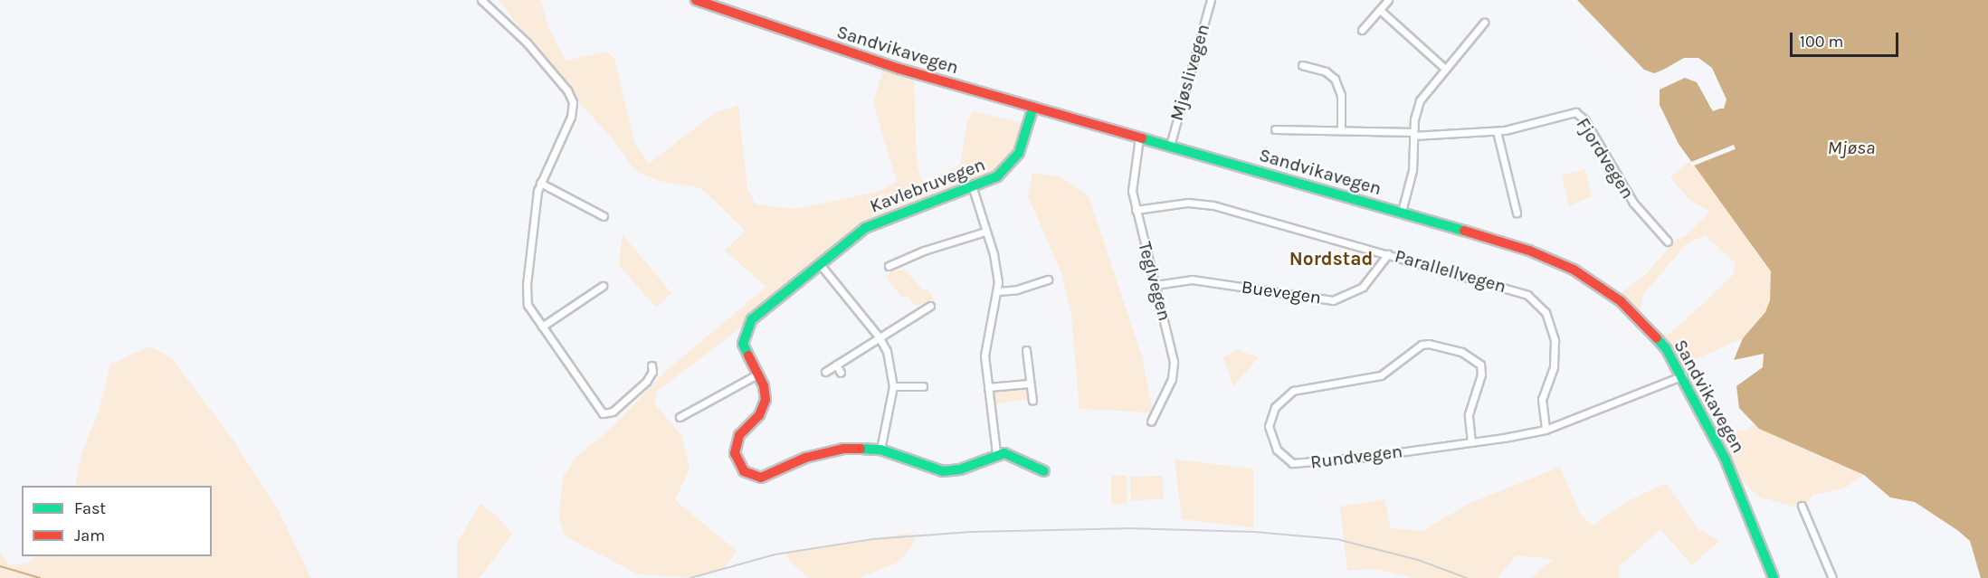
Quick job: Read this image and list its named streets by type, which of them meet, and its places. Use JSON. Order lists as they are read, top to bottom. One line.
{"streets":{"main road":["Sandvikavegen","Kavlebruvegen"],"street":["Mjøslivegen","Fjordvegen","Parallellvegen","Teglvegen","Buevegen","Rundvegen"]},"crossings":[["Sandvikavegen","Mjøslivegen"],["Sandvikavegen","Kavlebruvegen"],["Sandvikavegen","Teglvegen"],["Sandvikavegen","Rundvegen"],["Parallellvegen","Teglvegen"],["Parallellvegen","Buevegen"],["Parallellvegen","Rundvegen"],["Teglvegen","Buevegen"]],"districts":["Nordstad"],"water":["Mjøsa"],"legend":["Fast","Jam"],"scale_bar":"100 m"}
